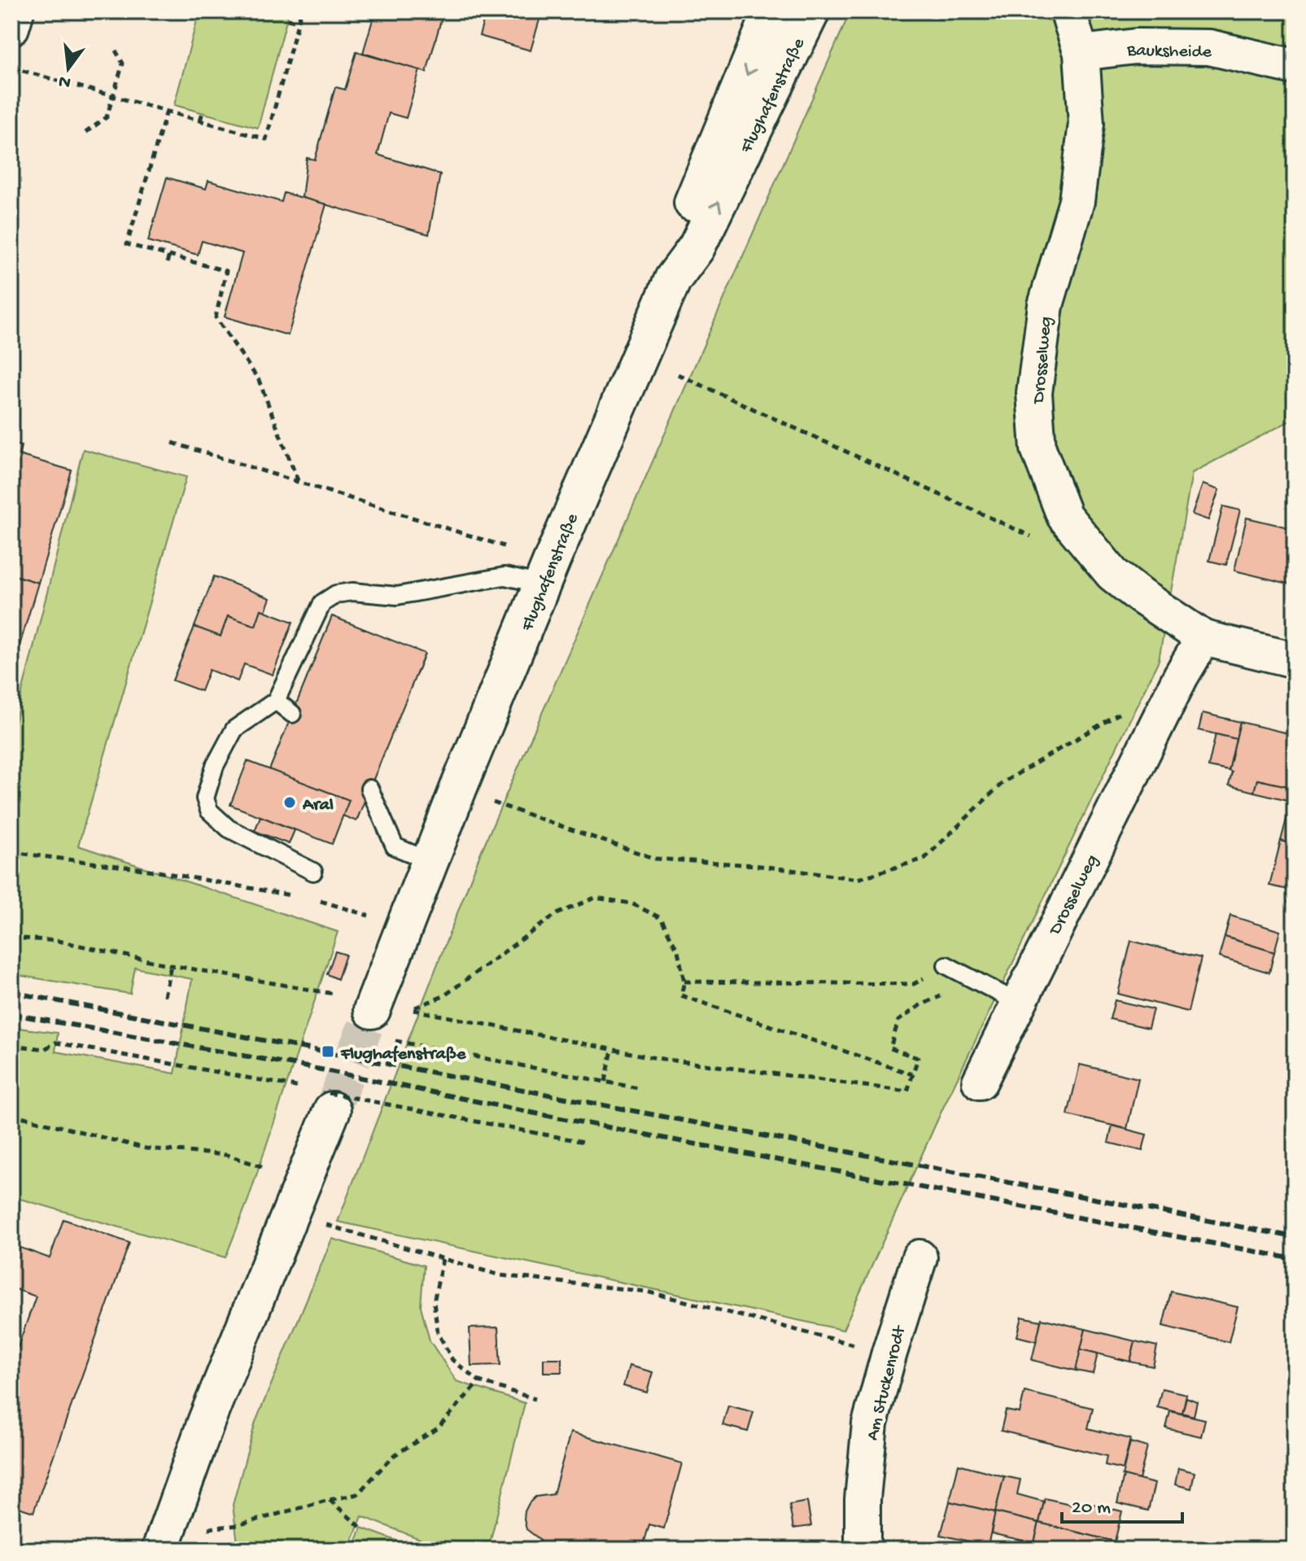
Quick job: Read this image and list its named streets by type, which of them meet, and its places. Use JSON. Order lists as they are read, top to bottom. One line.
{"streets":{"main road":["Flughafenstraße"],"street":["Bauksheide","Drosselweg","Am Stuckenrodt"]},"crossings":[["Bauksheide","Drosselweg"]],"places":{"other":["Aral"],"transit":["Flughafenstraße"]},"scale_bar":"20 m","north":"bottom"}
